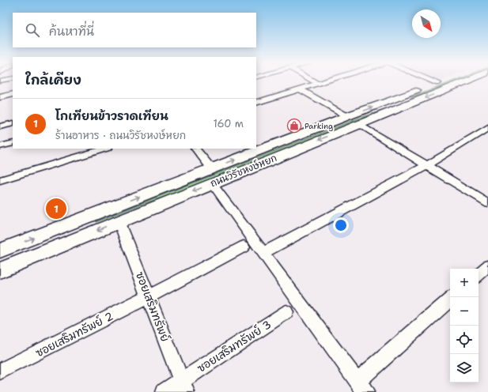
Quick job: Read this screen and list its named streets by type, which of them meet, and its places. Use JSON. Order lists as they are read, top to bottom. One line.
{"streets":{"main road":["ถนนวิรัชหงษ์หยก"],"street":["ซอยเสริมทรัพย์","ซอยเสริมทรัพย์ 2","ซอยเสริมทรัพย์ 3"]},"crossings":[["ถนนวิรัชหงษ์หยก","ซอยเสริมทรัพย์"],["ซอยเสริมทรัพย์","ซอยเสริมทรัพย์ 2"],["ซอยเสริมทรัพย์","ซอยเสริมทรัพย์ 3"]],"places":{"shop":["Parking"]},"north":"bottom right","page":{"search":"ค้นหาที่นี่","heading":"ใกล้เคียง","list":[{"mark":"1","name":"โกเทียนข้าวราดเทียน","note":"ร้านอาหาร · ถนนวิรัชหงษ์หยก","value":"160 m"}],"pins":"1","map_buttons":["+","−"]}}
